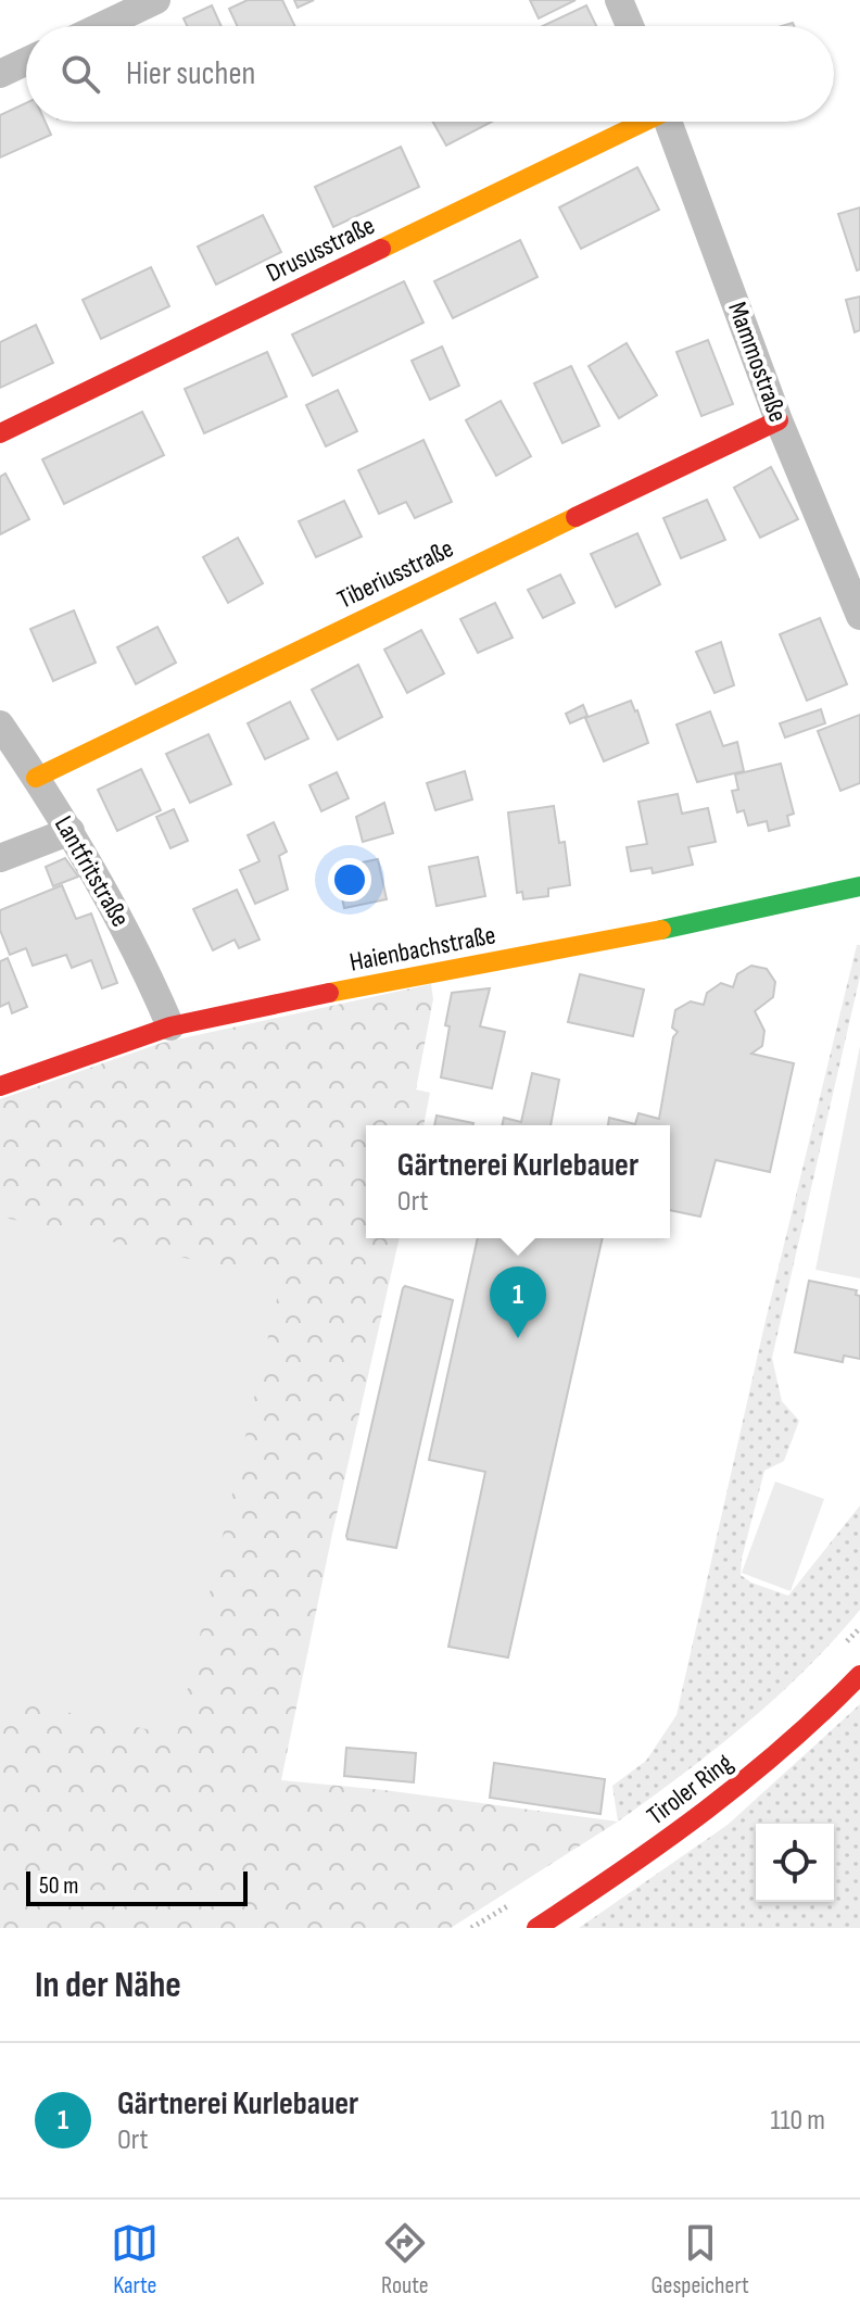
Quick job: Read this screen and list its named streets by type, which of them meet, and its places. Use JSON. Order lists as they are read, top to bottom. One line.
{"streets":{"street":["Drususstraße","Mammostraße","Tiberiusstraße","Lantfritstraße","Haienbachstraße","Tiroler Ring"]},"crossings":[["Mammostraße","Tiberiusstraße"],["Tiberiusstraße","Lantfritstraße"],["Lantfritstraße","Haienbachstraße"]],"scale_bar":"50 m","page":{"search":"Hier suchen","popup":["Gärtnerei Kurlebauer","Ort"],"pins":"1","scale":"50 m","heading":"In der Nähe","list":[{"mark":"1","name":"Gärtnerei Kurlebauer","note":"Ort","value":"110 m"}],"nav":["Karte","Route","Gespeichert"]}}
